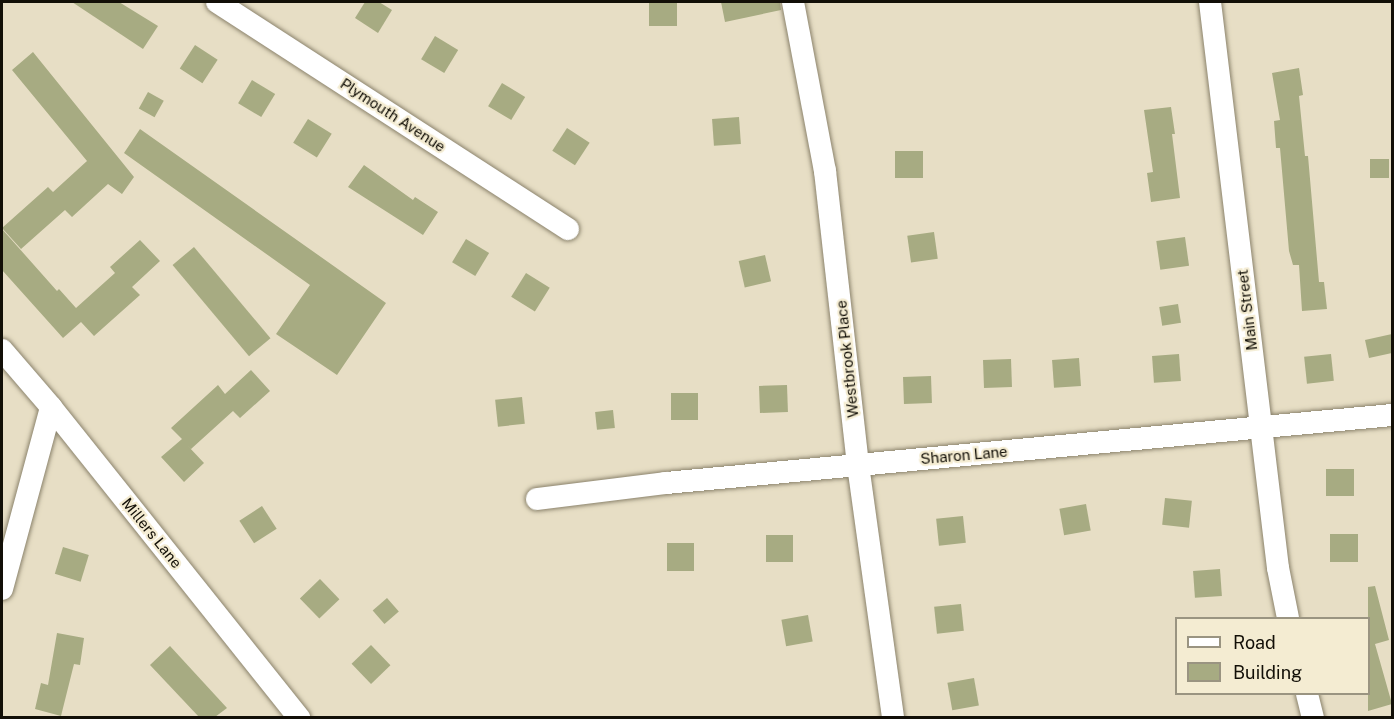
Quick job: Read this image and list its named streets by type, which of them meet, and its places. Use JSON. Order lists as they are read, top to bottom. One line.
{"streets":{"street":["Plymouth Avenue","Main Street","Westbrook Place","Sharon Lane","Millers Lane"]},"crossings":[["Main Street","Sharon Lane"],["Westbrook Place","Sharon Lane"]],"legend":["Road","Building"]}
